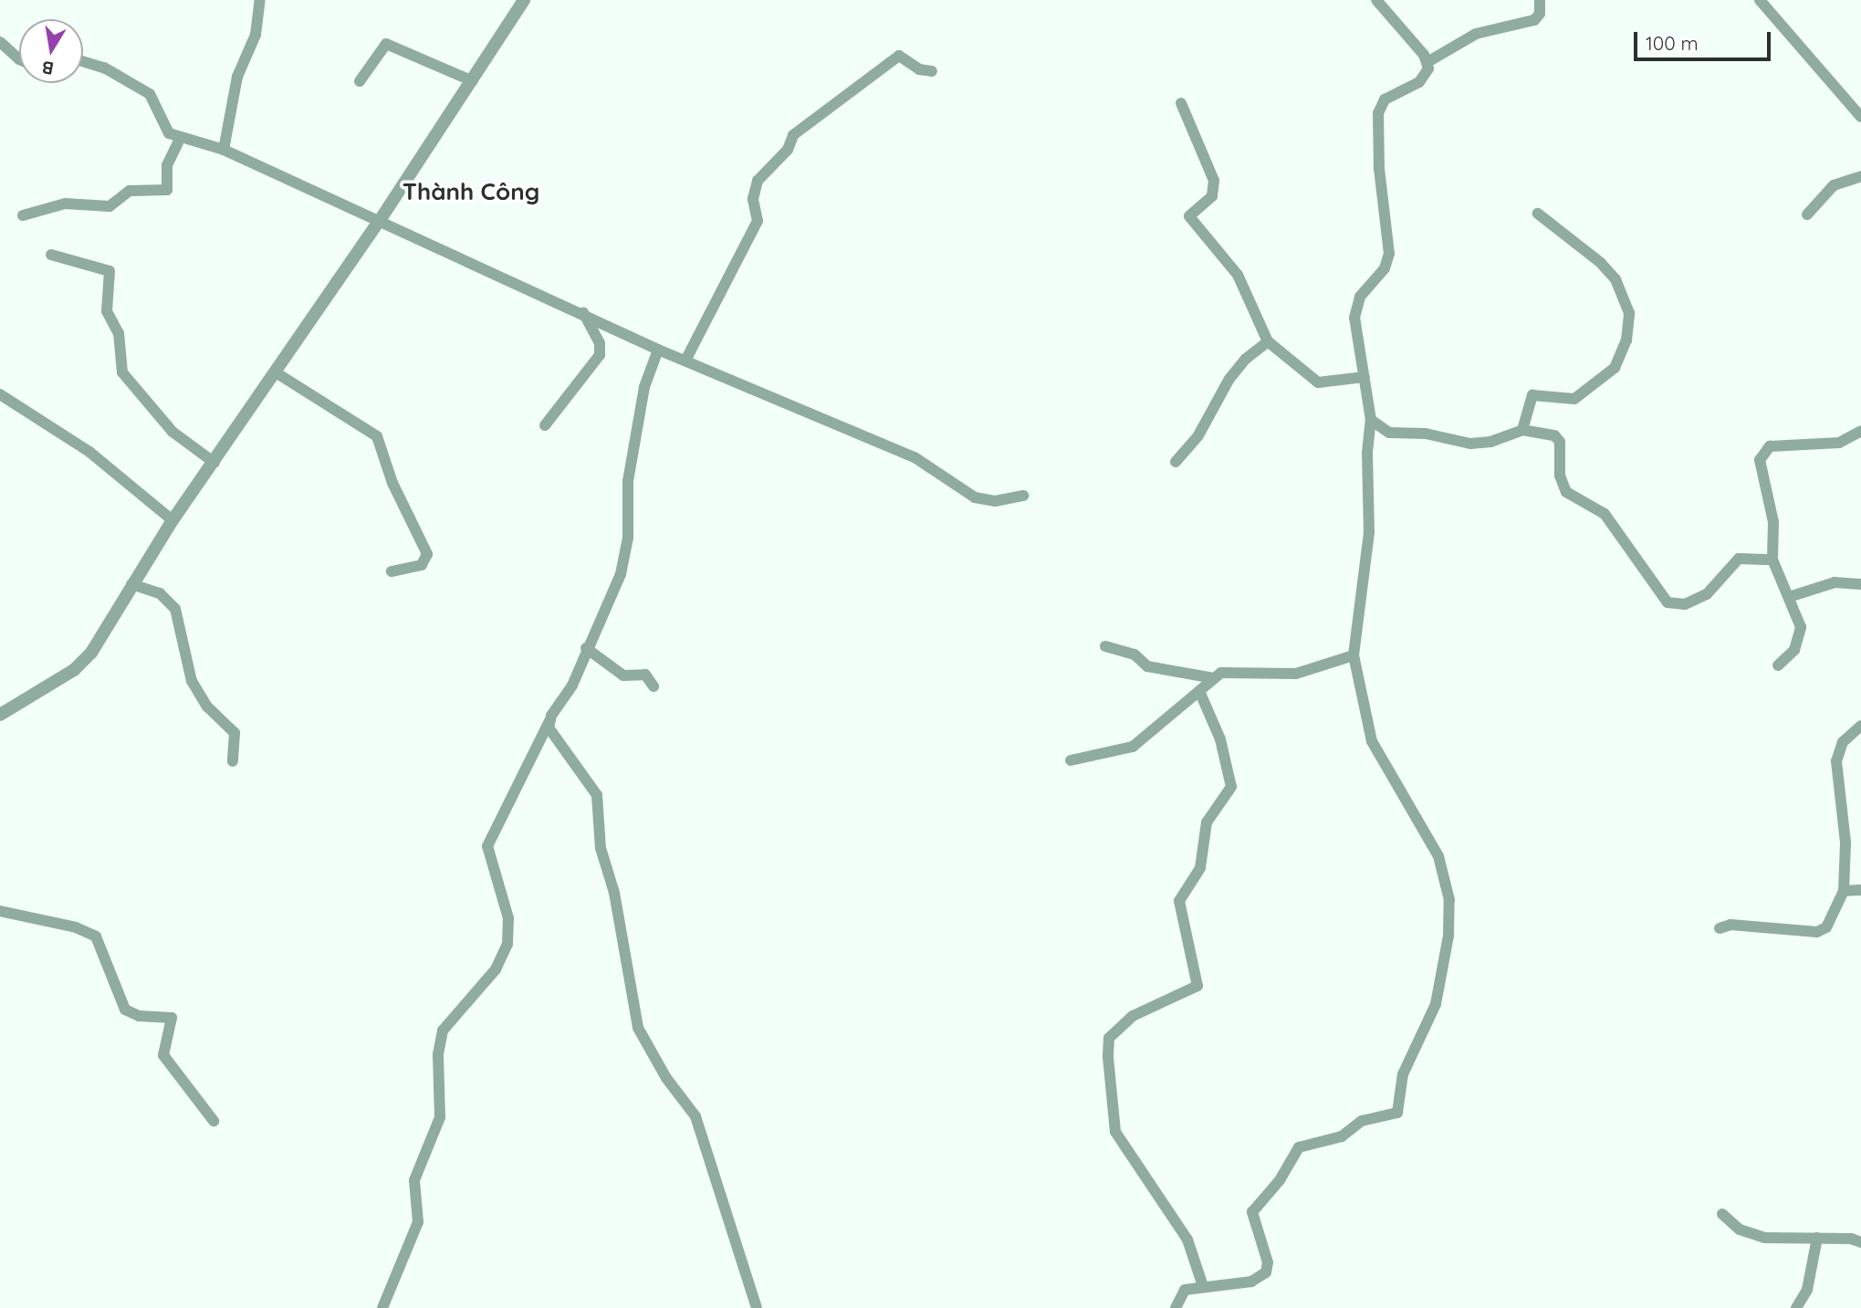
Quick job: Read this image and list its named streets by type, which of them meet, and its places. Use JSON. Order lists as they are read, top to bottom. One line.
{"districts":["Thành Công"],"scale_bar":"100 m","north":"bottom"}
